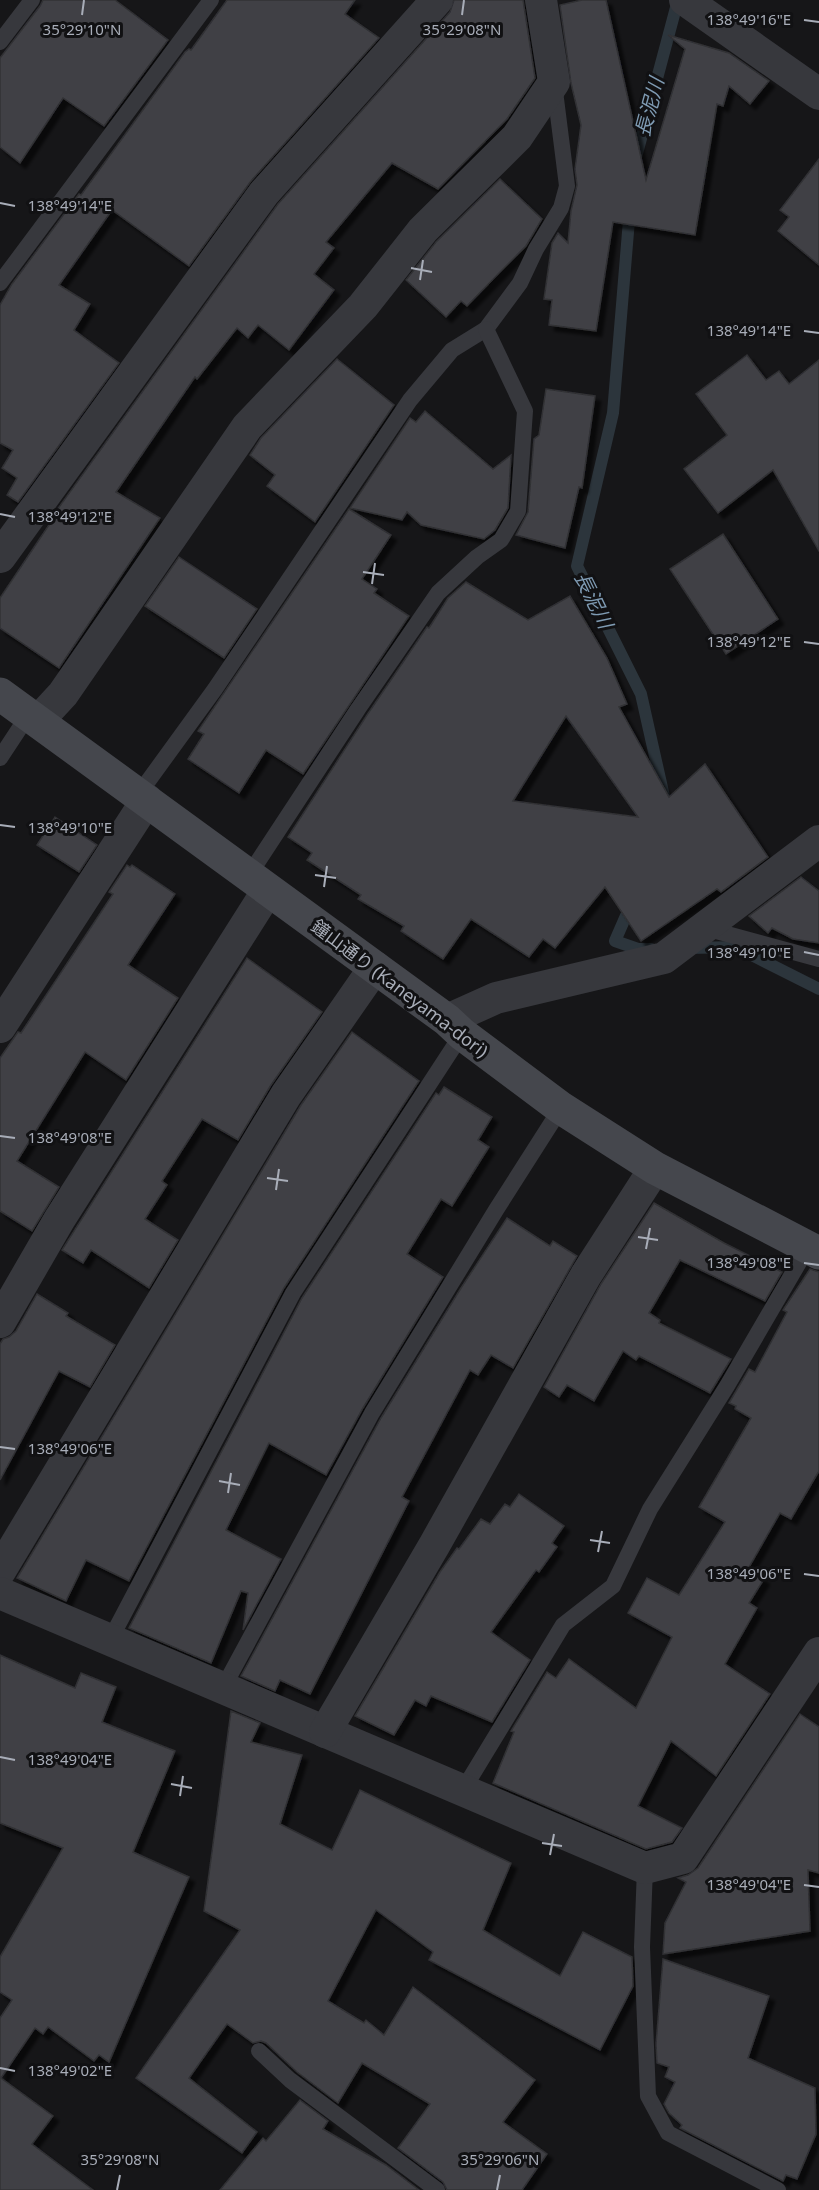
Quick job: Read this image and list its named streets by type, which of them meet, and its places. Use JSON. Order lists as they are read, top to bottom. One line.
{"streets":{"main road":["鐘山通り (Kaneyama-dori)"]},"water":["長泥川"],"coordinates":["138°49'16\"E","35°29'10\"N","35°29'08\"N","138°49'14\"E","138°49'12\"E","138°49'10\"E","138°49'08\"E","138°49'06\"E","138°49'04\"E","138°49'02\"E","35°29'06\"N"]}
